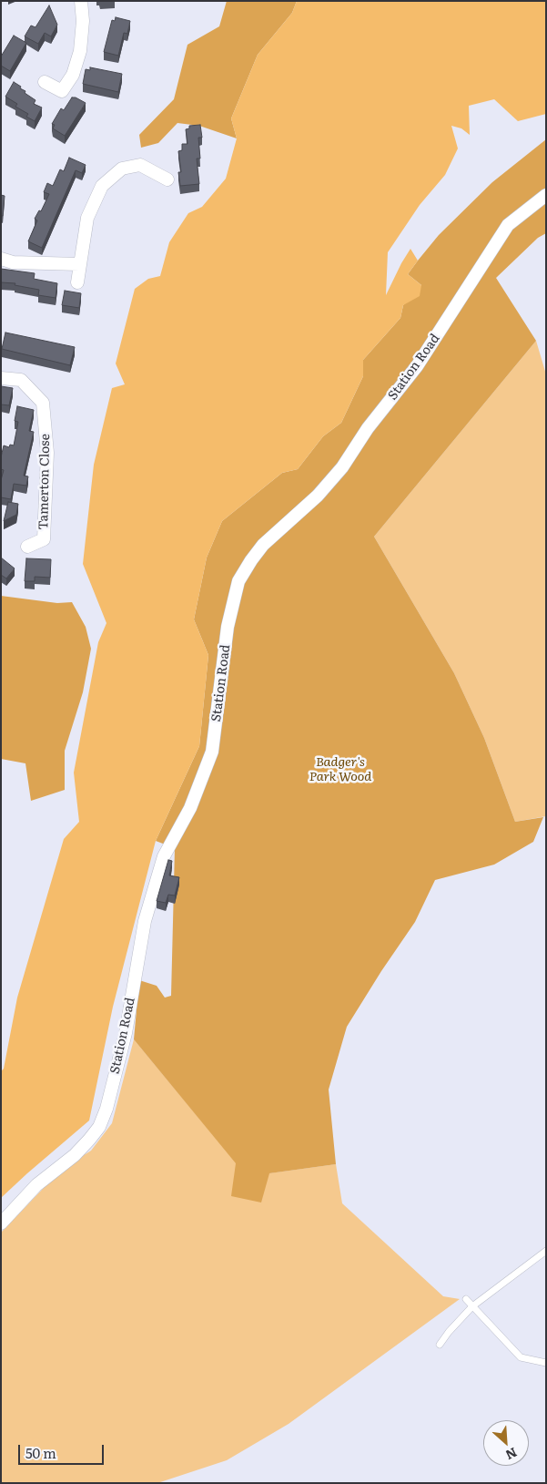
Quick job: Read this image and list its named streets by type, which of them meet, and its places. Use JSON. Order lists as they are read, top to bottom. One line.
{"streets":{"street":["Station Road","Tamerton Close"]},"parks":["Badger's Park Wood"],"scale_bar":"50 m","north":"bottom right"}
